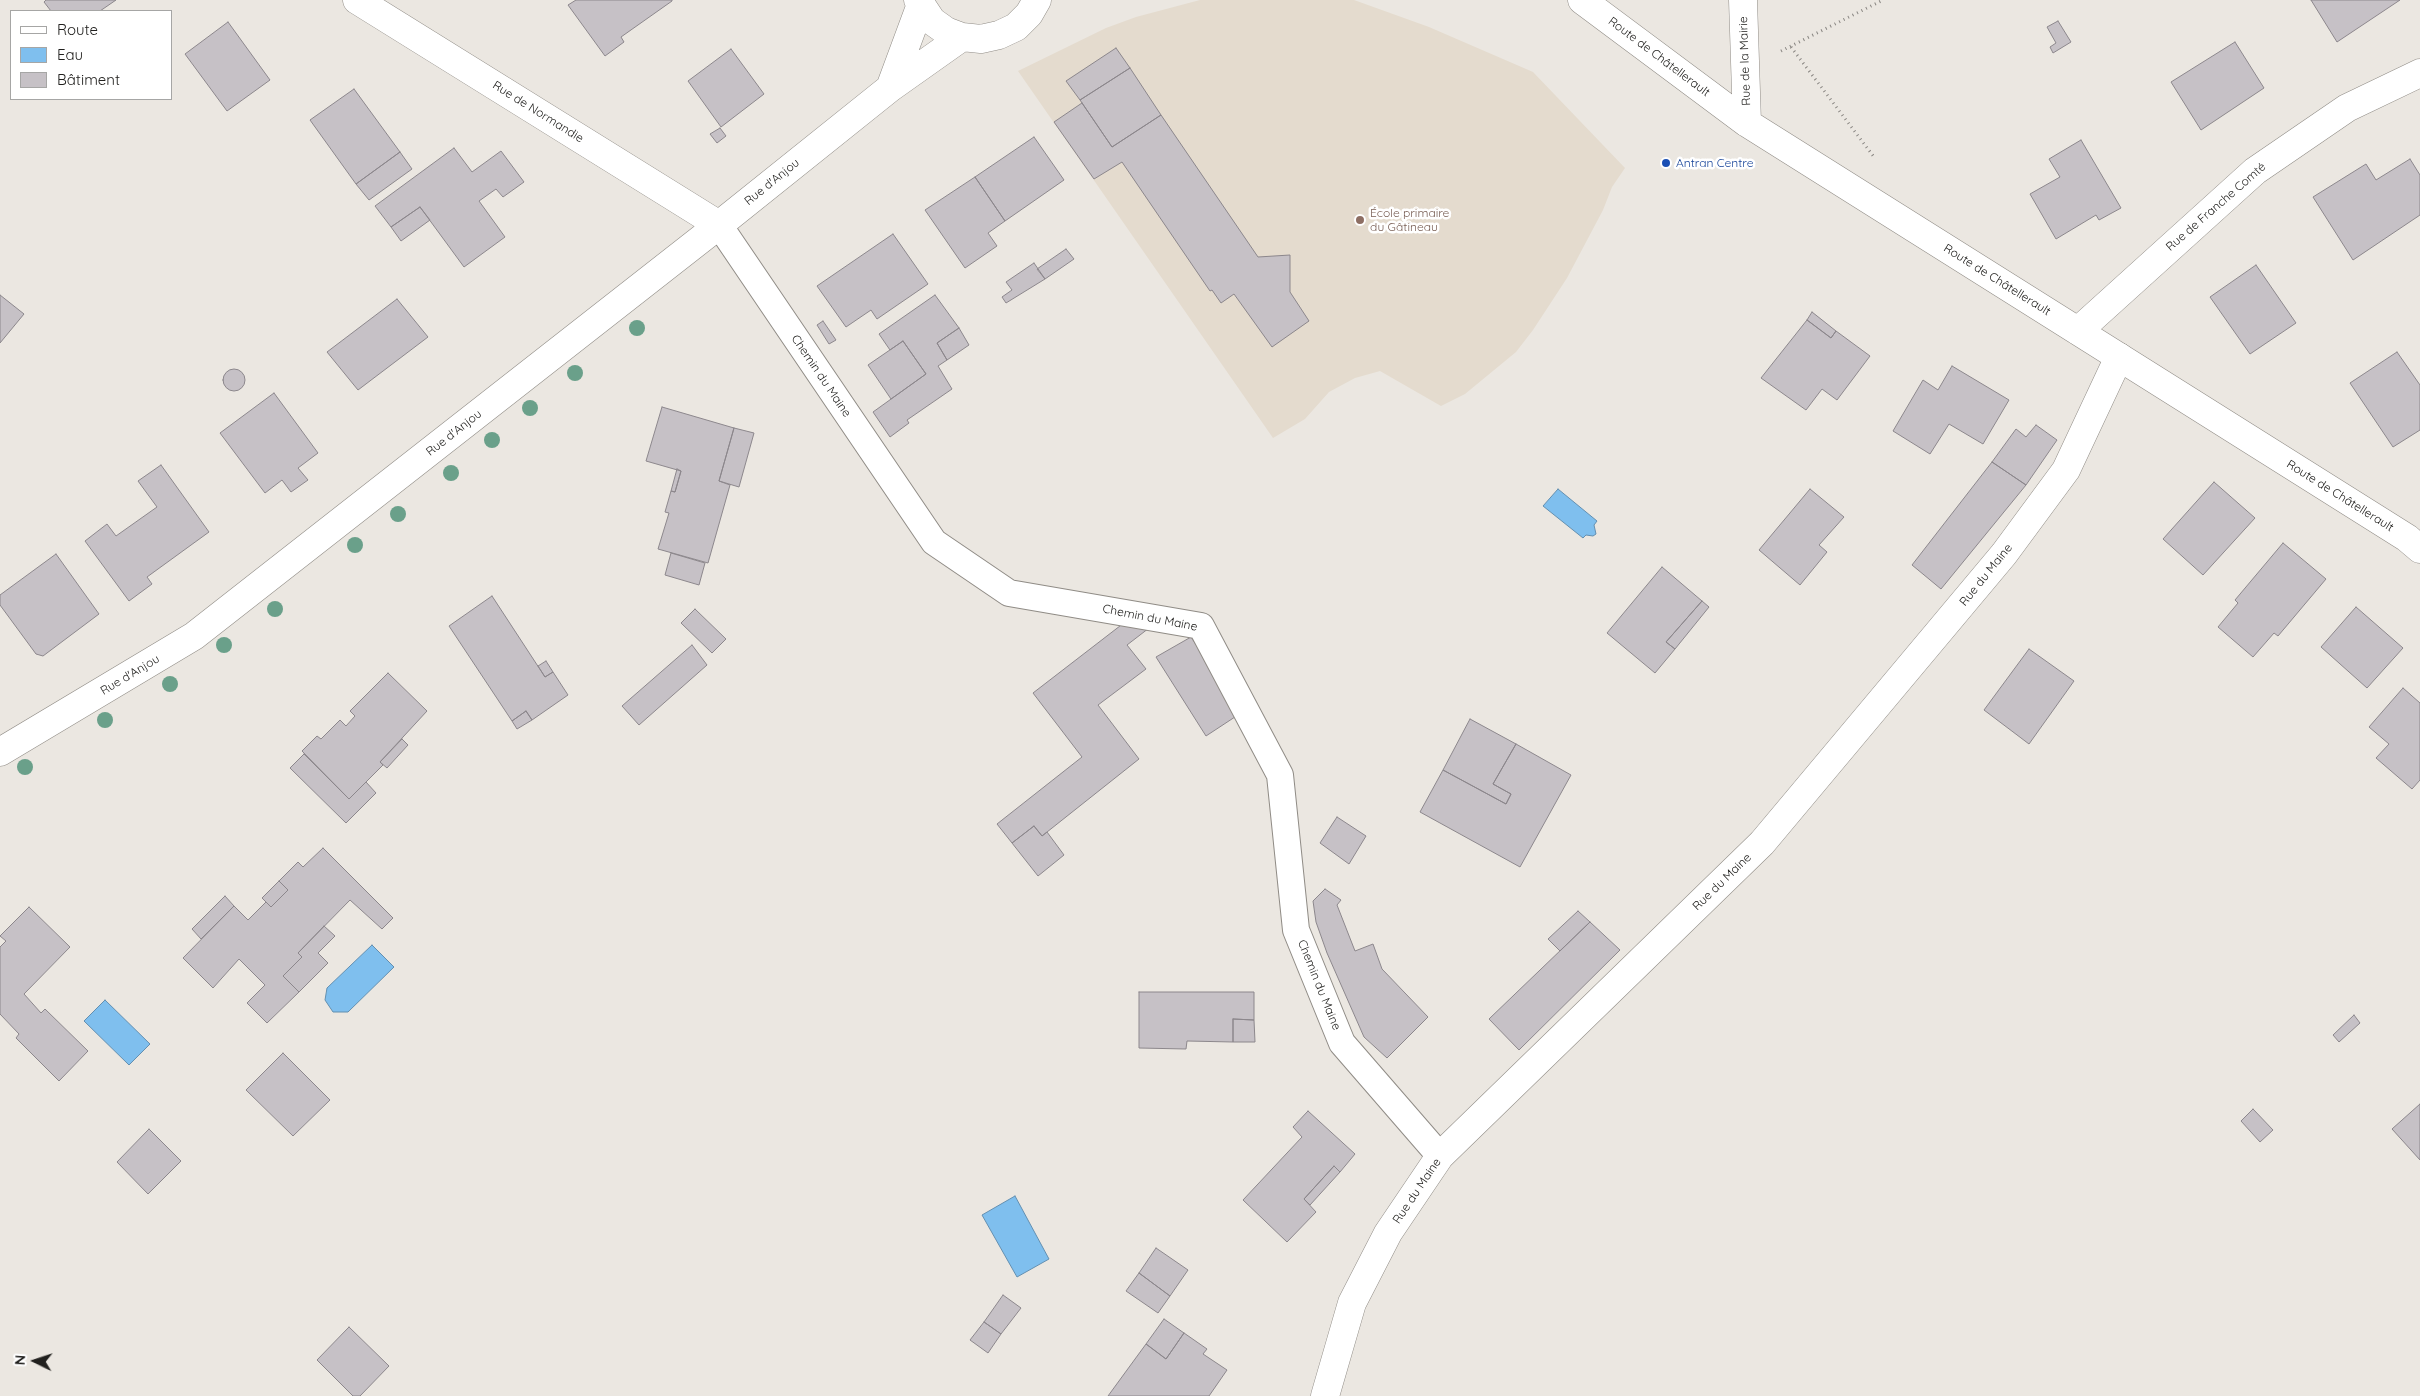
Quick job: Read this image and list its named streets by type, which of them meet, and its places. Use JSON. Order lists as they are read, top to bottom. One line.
{"streets":{"street":["Route de Châtellerault","Rue de la Mairie","Rue de Normandie","Rue d'Anjou","Rue de Franche Comté","Rue du Maine"],"lane":["Chemin du Maine"]},"crossings":[["Route de Châtellerault","Rue de la Mairie"],["Route de Châtellerault","Rue de Franche Comté"],["Route de Châtellerault","Rue du Maine"],["Rue de Normandie","Rue d'Anjou"],["Rue de Normandie","Chemin du Maine"],["Rue d'Anjou","Chemin du Maine"],["Chemin du Maine","Rue du Maine"]],"places":["Antran Centre","École primaire du Gâtineau"],"legend":["Route","Eau","Bâtiment"],"north":"left"}
